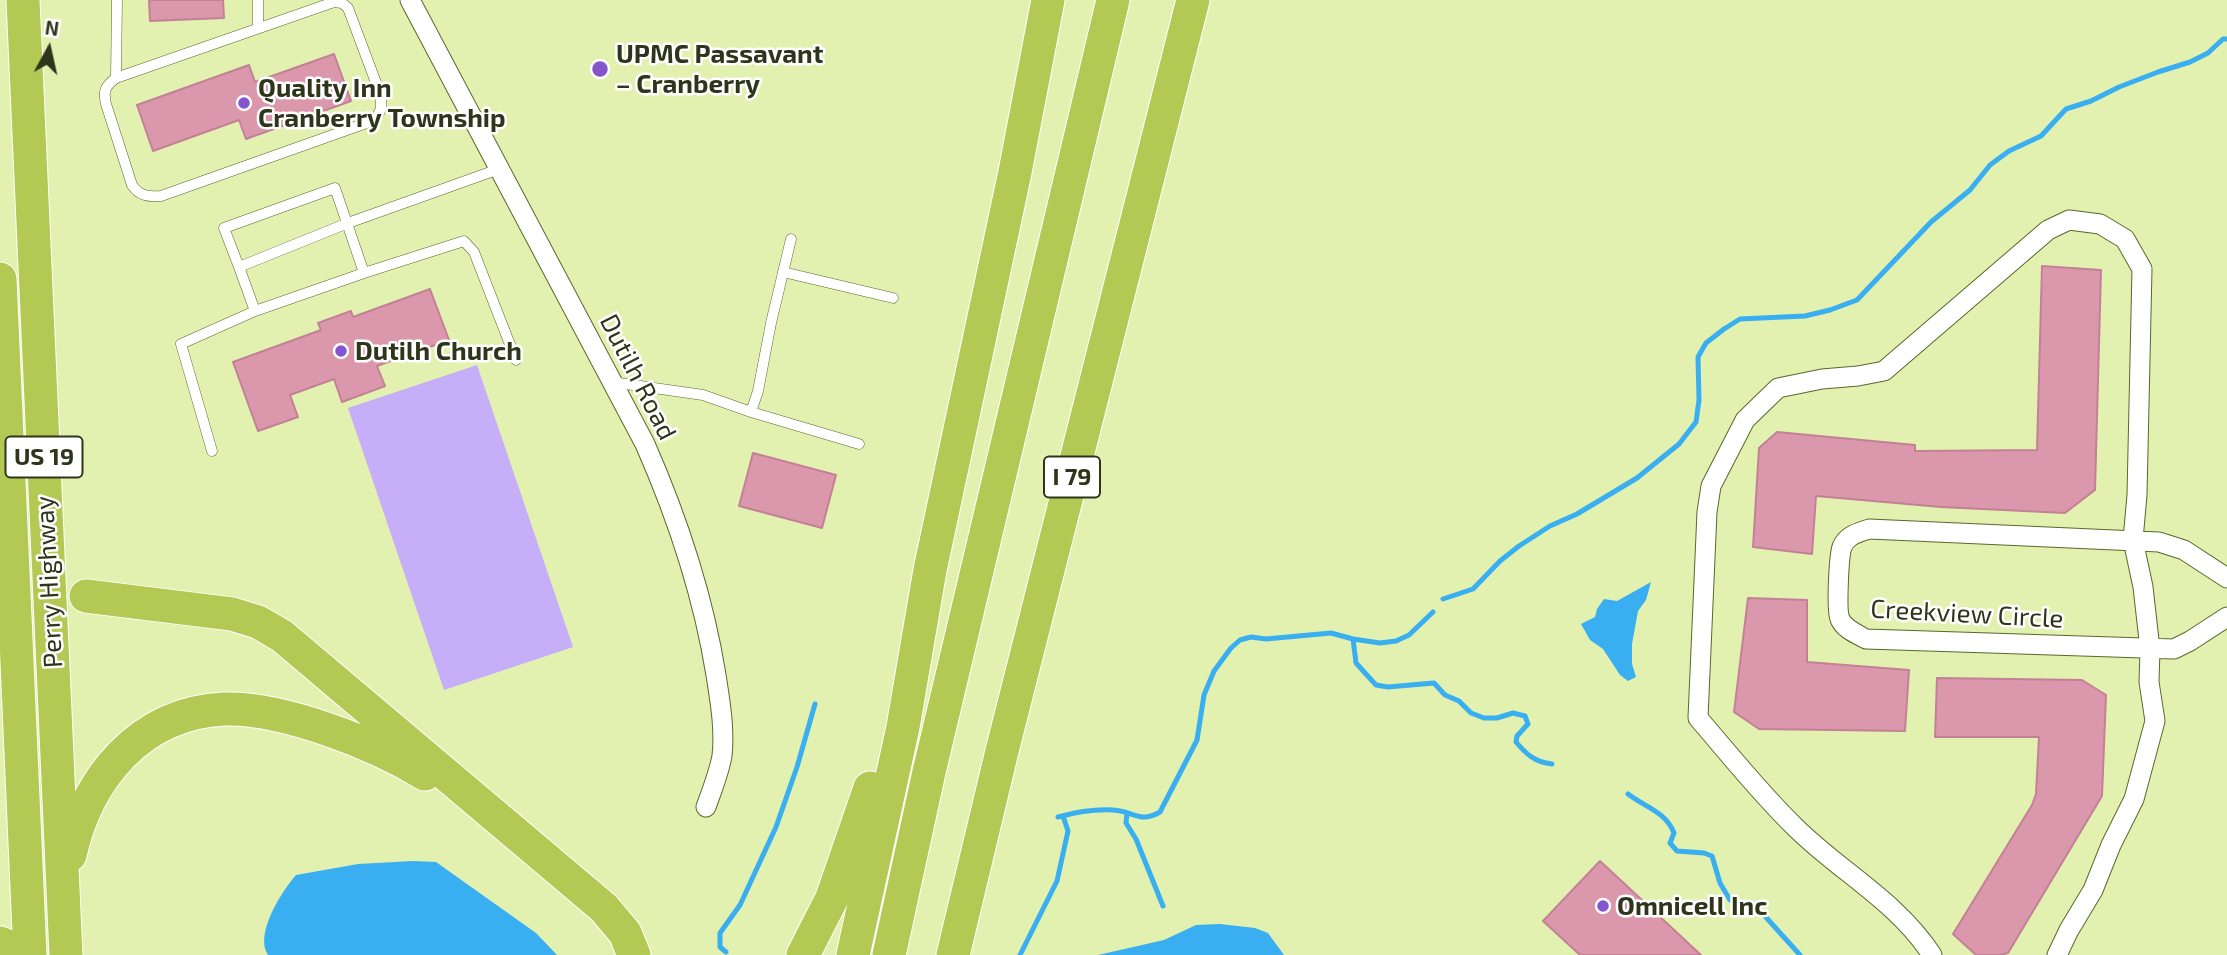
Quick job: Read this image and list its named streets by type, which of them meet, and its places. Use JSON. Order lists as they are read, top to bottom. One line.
{"streets":{"highway":["US 19","I 79","Perry Highway"],"street":["Dutilh Road","Creekview Circle"]},"places":["UPMC Passavant – Cranberry","Quality Inn Cranberry Township","Dutilh Church","Omnicell Inc"],"north":"top"}
